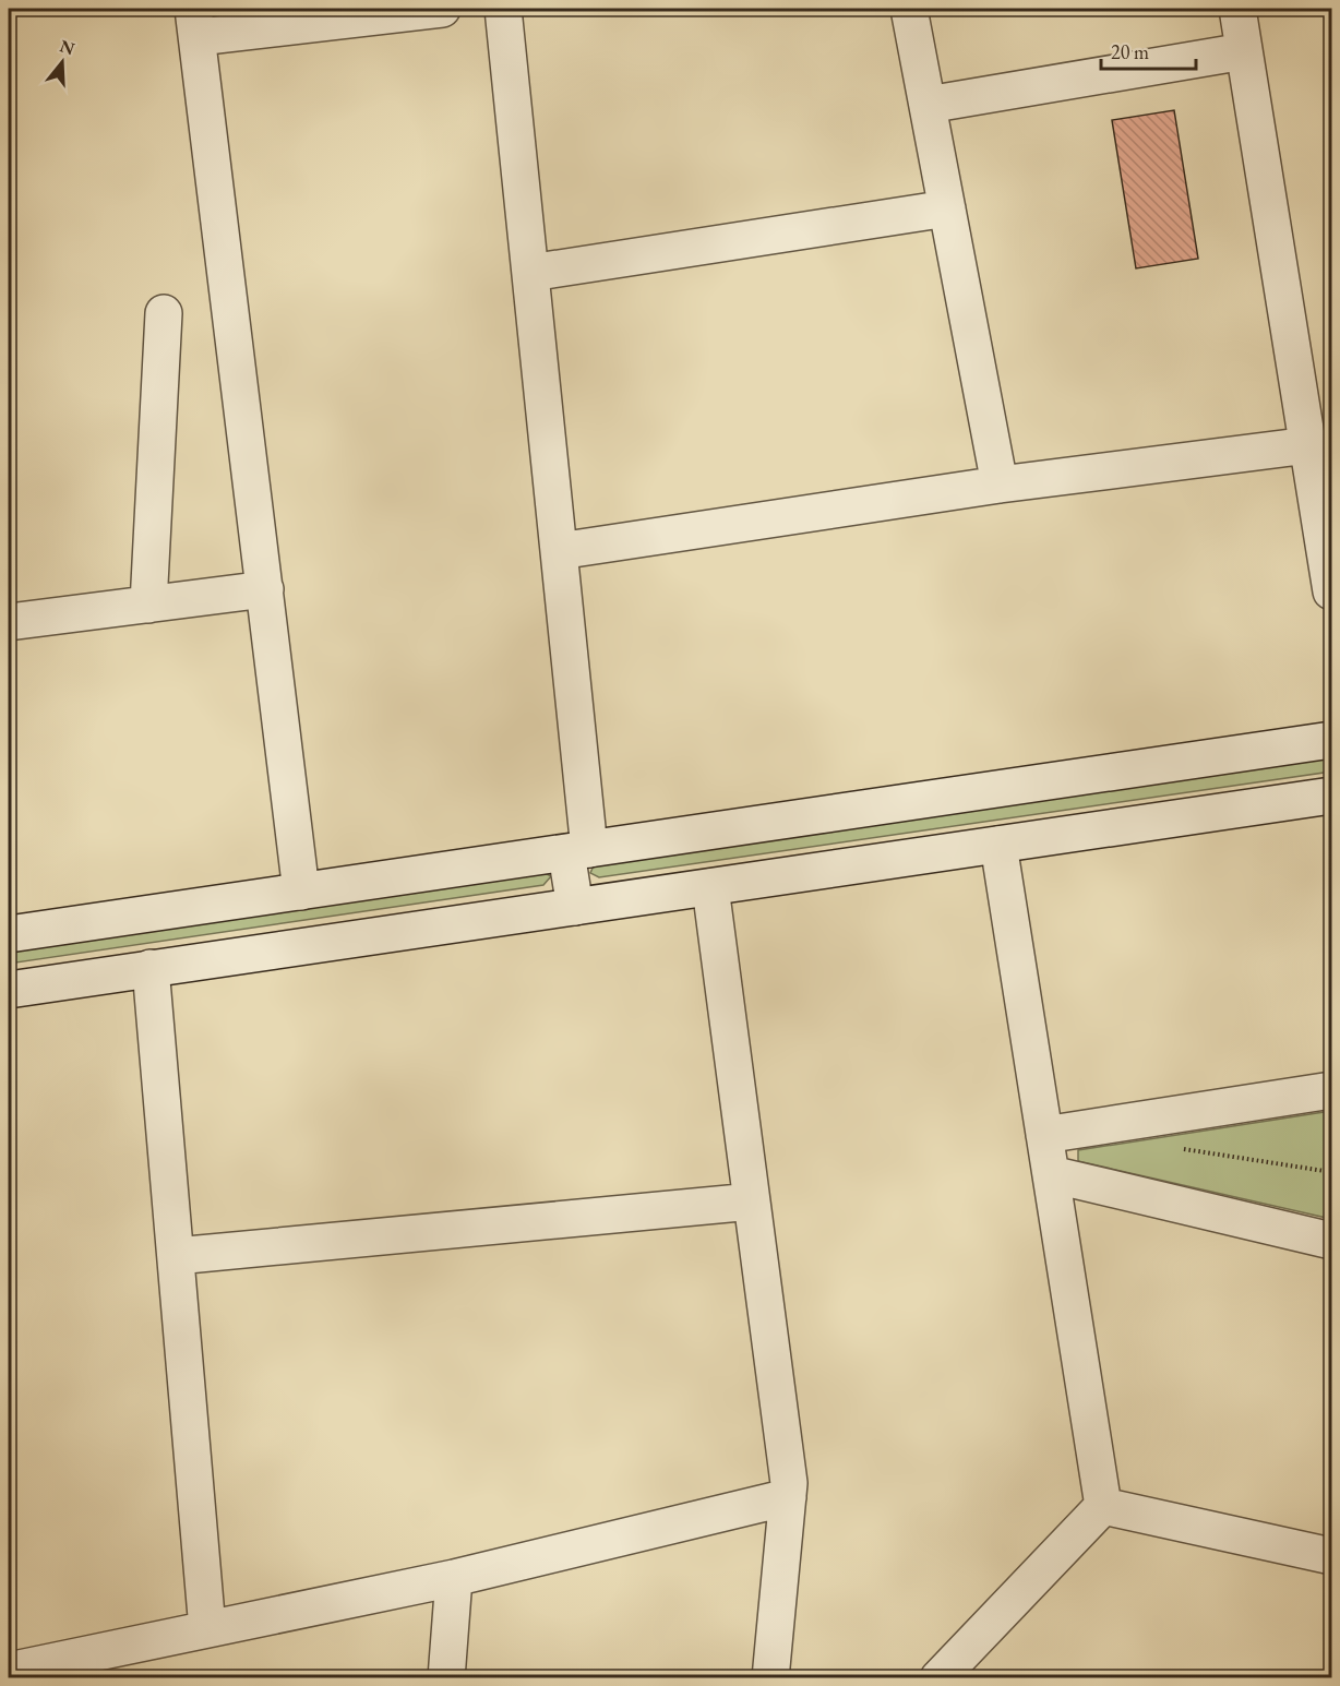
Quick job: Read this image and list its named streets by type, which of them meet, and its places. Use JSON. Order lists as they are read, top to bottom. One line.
{"scale_bar":"20 m","north":"top"}
